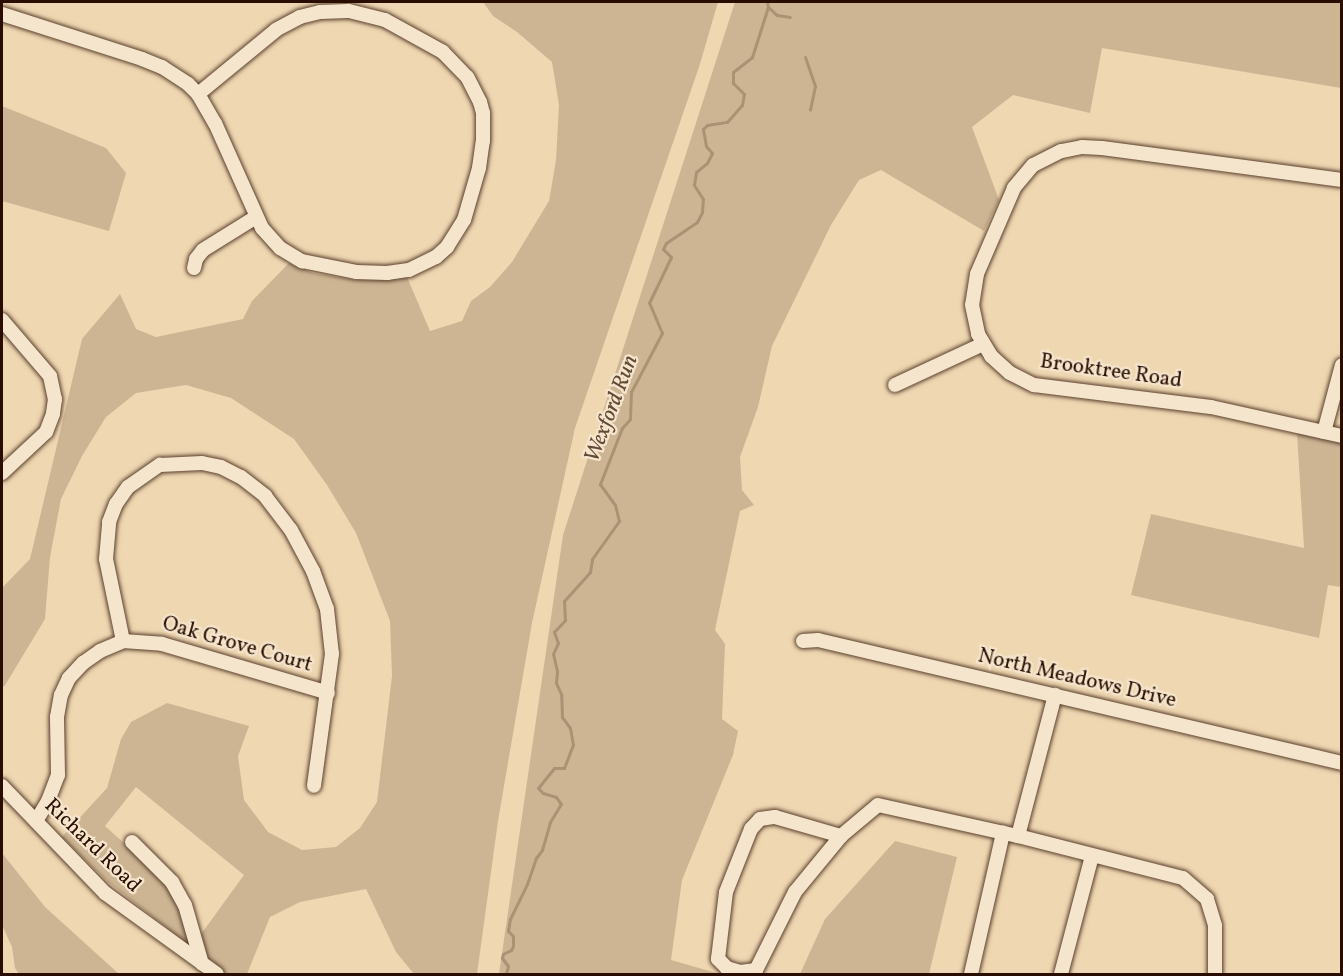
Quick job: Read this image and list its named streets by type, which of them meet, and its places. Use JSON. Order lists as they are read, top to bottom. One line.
{"streets":{"street":["Brooktree Road","Oak Grove Court","North Meadows Drive","Richard Road"]},"water":["Wexford Run"]}
